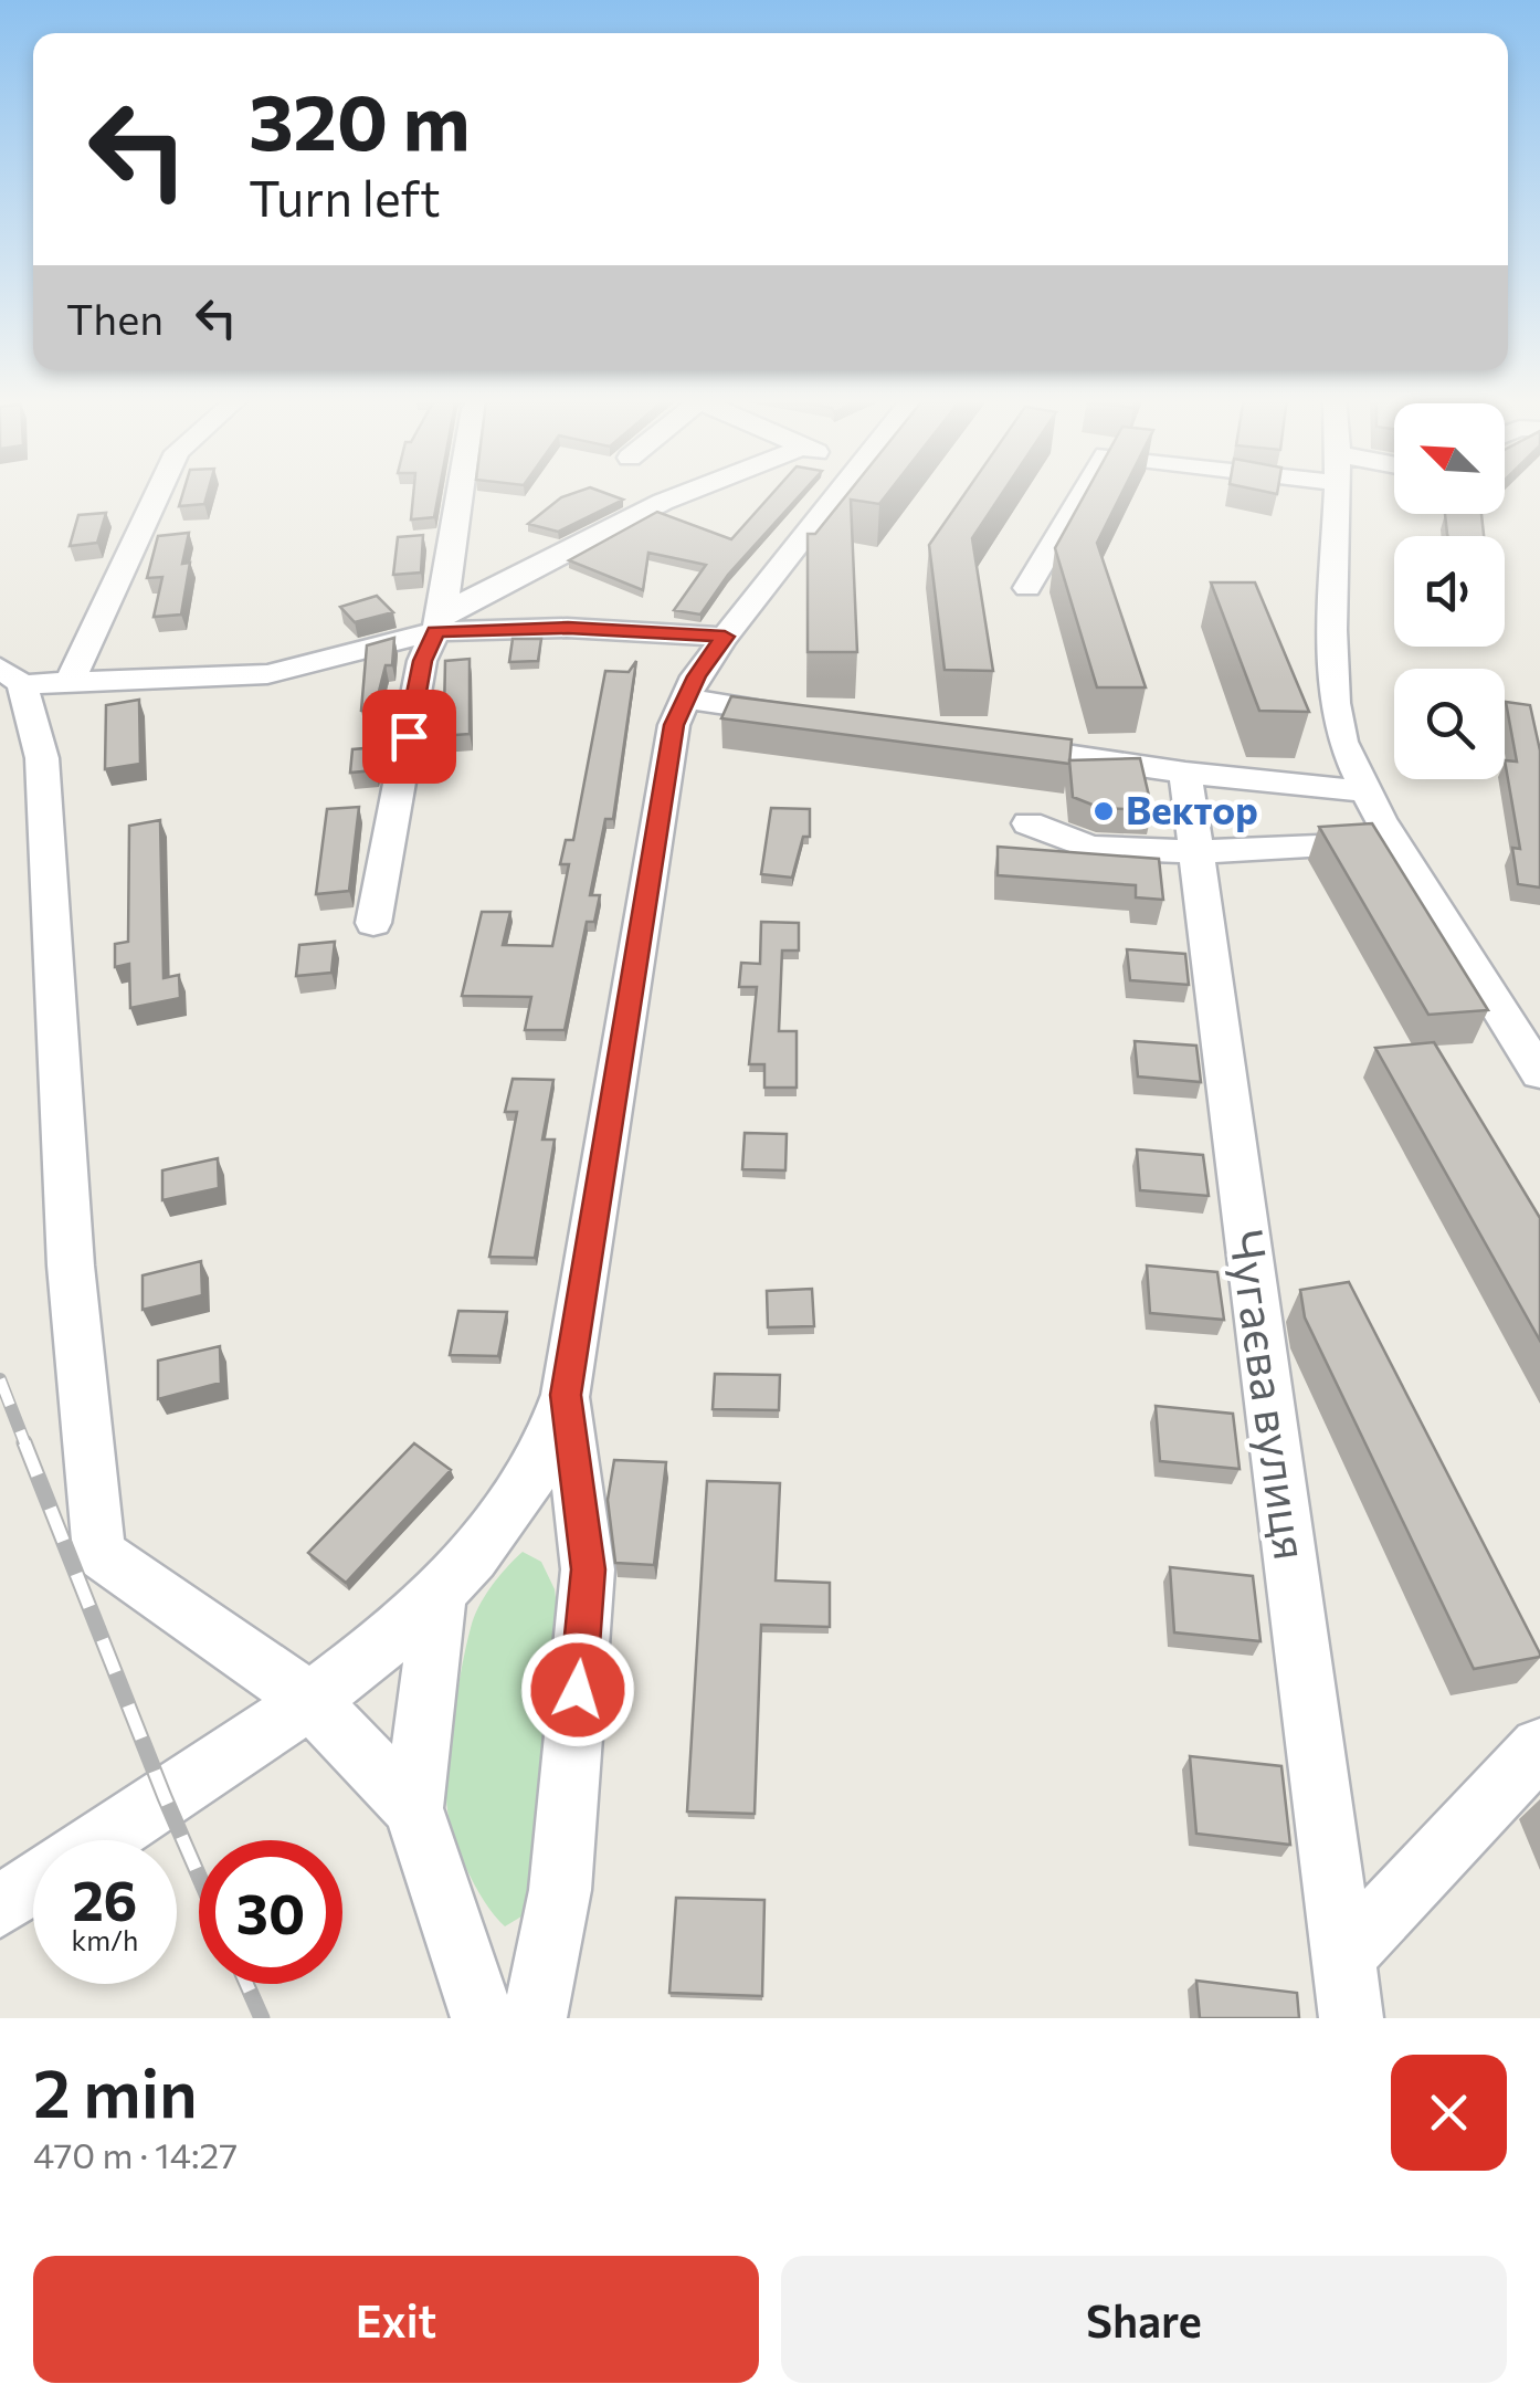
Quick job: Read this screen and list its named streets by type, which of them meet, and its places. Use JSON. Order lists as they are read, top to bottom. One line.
{"streets":{"street":["Чугаєва вулиця"]},"places":["Вектор"],"north":"top left","page":{"turn":["320 m","Turn left"],"then":"Then","speed":"26 km/h","limit":"30","heading":["2 min","470 m · 14:27"],"buttons":["Exit","Share"]}}
